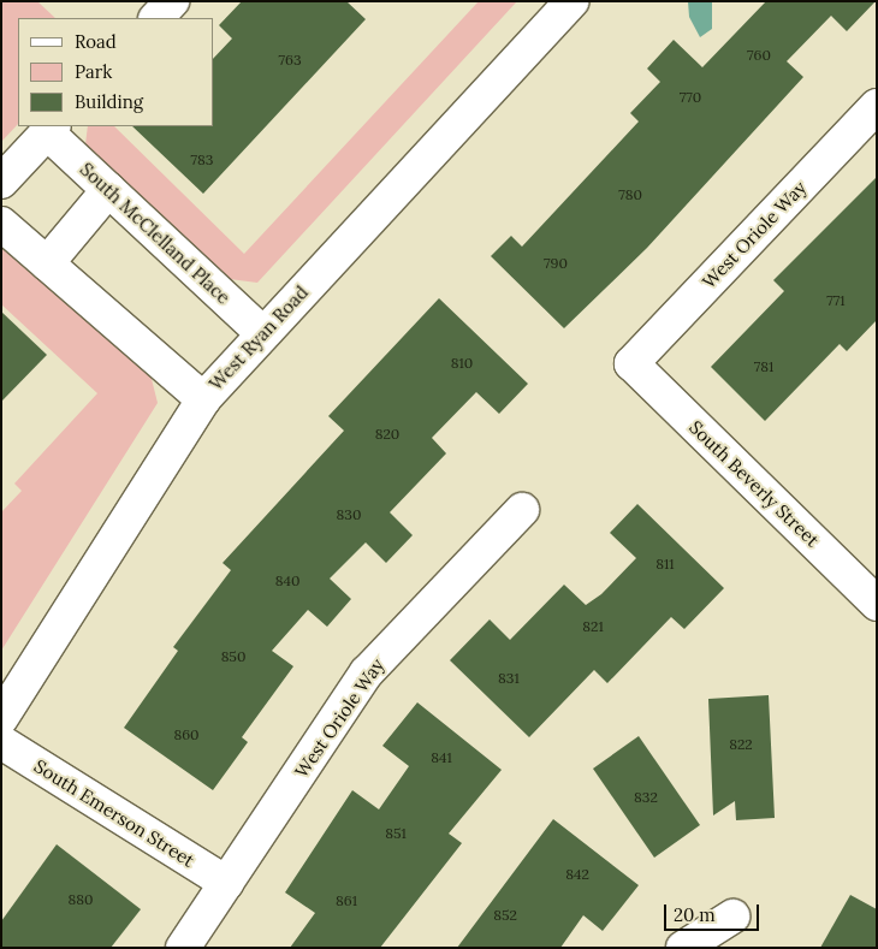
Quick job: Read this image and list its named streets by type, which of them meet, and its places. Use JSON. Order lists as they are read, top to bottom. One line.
{"streets":{"street":["South McClelland Place","West Oriole Way","West Ryan Road","South Beverly Street","South Emerson Street"]},"crossings":[["South McClelland Place","West Ryan Road"],["West Oriole Way","South Beverly Street"],["West Oriole Way","South Emerson Street"]],"house_numbers":["760","763","770","783","780","790","771","810","781","820","830","811","840","821","850","831","860","822","841","832","851","842","880","861","852"],"legend":["Road","Park","Building"],"scale_bar":"20 m"}
